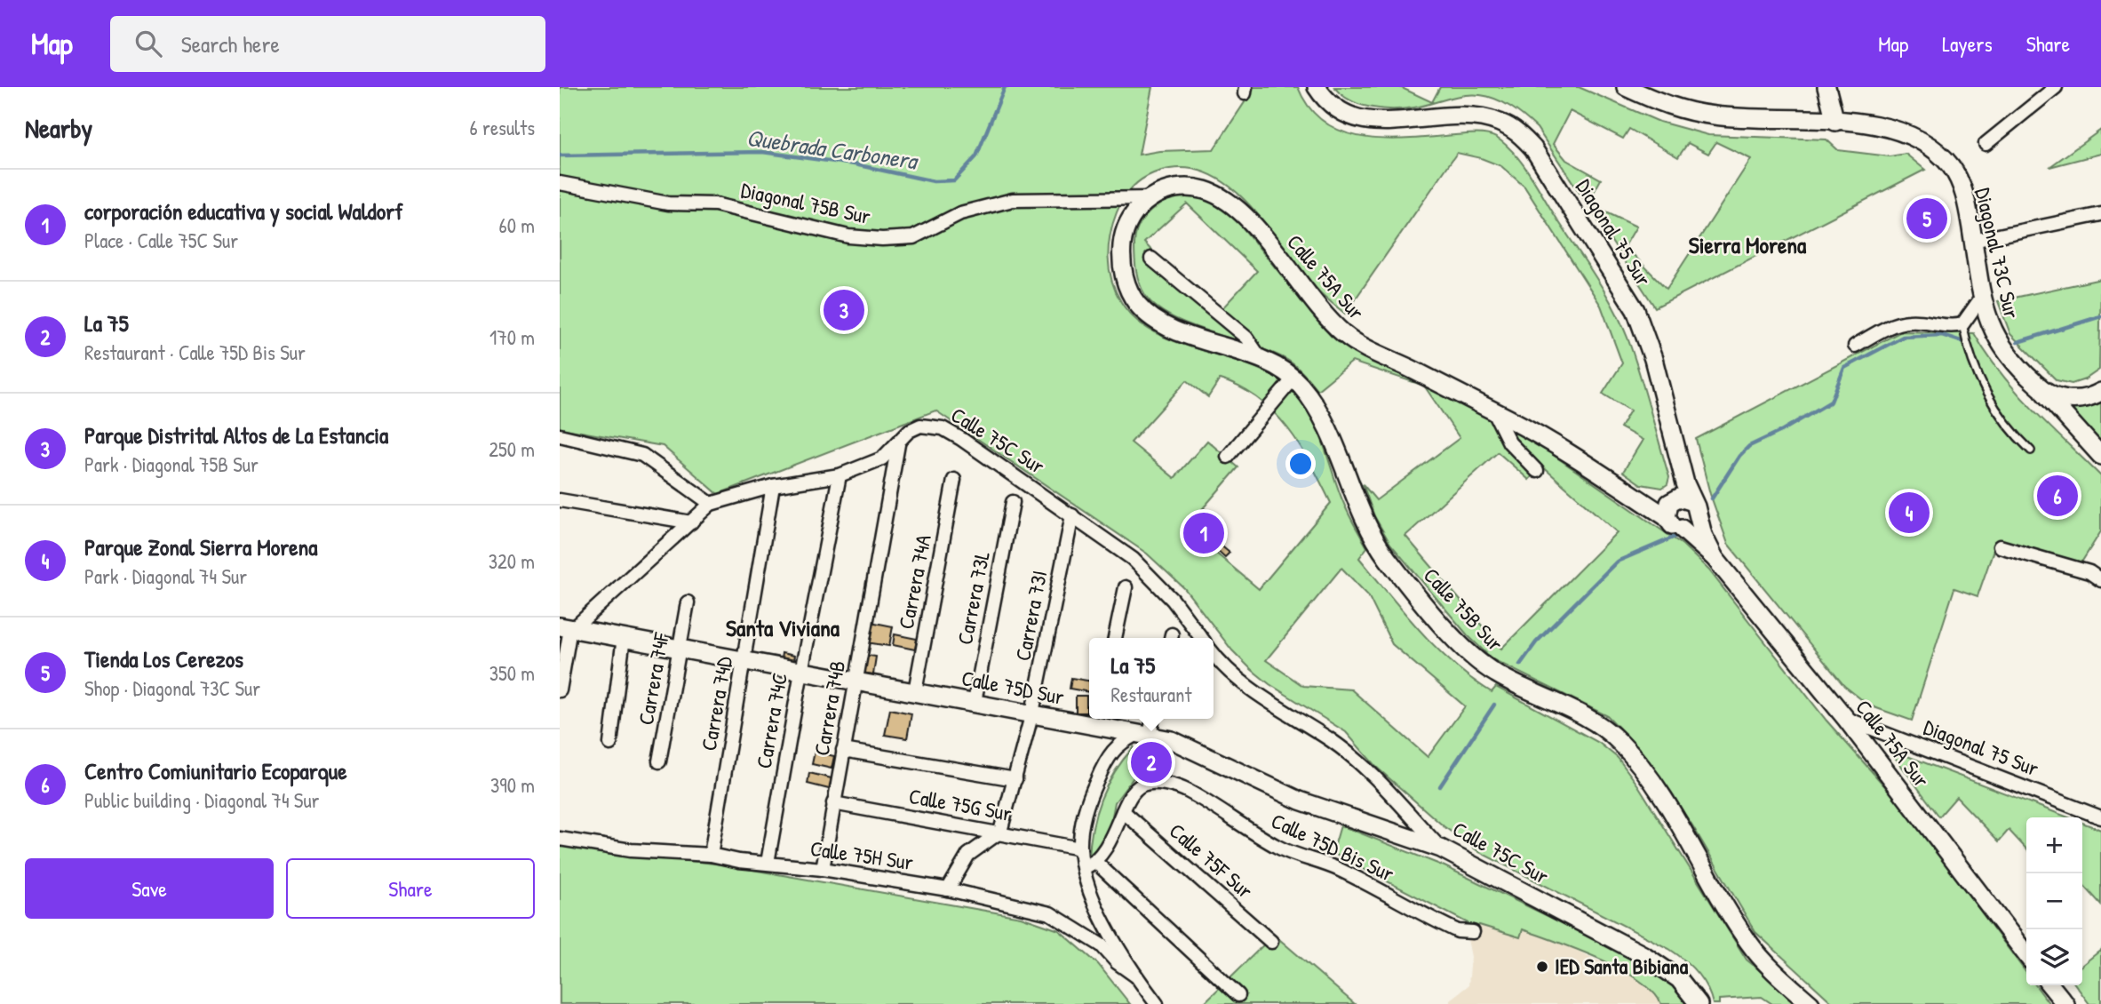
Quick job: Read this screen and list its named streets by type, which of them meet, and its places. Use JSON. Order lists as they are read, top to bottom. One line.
{"streets":{"street":["Diagonal 75B Sur","Diagonal 75 Sur","Diagonal 73C Sur","Calle 75A Sur","Calle 75C Sur","Carrera 74A","Carrera 73L","Calle 75B Sur","Carrera 73I","Carrera 74F","Calle 75D Sur","Carrera 74D","Carrera 74B","Carrera 74C","Calle 75G Sur","Calle 75D Bis Sur","Calle 75H Sur","Calle 75F Sur"]},"crossings":[["Diagonal 75B Sur","Calle 75A Sur"],["Diagonal 75B Sur","Calle 75B Sur"],["Diagonal 75 Sur","Calle 75A Sur"],["Calle 75A Sur","Calle 75B Sur"],["Calle 75C Sur","Carrera 73I"],["Calle 75C Sur","Calle 75D Sur"],["Calle 75C Sur","Carrera 74D"],["Calle 75C Sur","Carrera 74B"],["Calle 75C Sur","Carrera 74C"],["Carrera 74A","Calle 75D Sur"],["Carrera 73L","Calle 75D Sur"],["Carrera 73I","Calle 75D Sur"],["Carrera 73I","Calle 75G Sur"],["Carrera 74F","Calle 75D Sur"],["Calle 75D Sur","Carrera 74D"],["Calle 75D Sur","Carrera 74B"],["Calle 75D Sur","Carrera 74C"],["Carrera 74D","Calle 75H Sur"],["Carrera 74B","Calle 75G Sur"],["Carrera 74B","Calle 75H Sur"],["Carrera 74C","Calle 75H Sur"],["Calle 75D Bis Sur","Calle 75F Sur"]],"districts":["Sierra Morena","Santa Viviana"],"water":["Quebrada Carbonera"],"places":["IED Santa Bibiana"],"page":{"header":"Map","search":"Search here","nav":["Map","Layers","Share"],"heading":["Nearby","6 results"],"list":[{"mark":"1","name":"corporación educativa y social Waldorf","note":"Place · Calle 75C Sur","value":"60 m"},{"mark":"2","name":"La 75","note":"Restaurant · Calle 75D Bis Sur","value":"170 m"},{"mark":"3","name":"Parque Distrital Altos de La Estancia","note":"Park · Diagonal 75B Sur","value":"250 m"},{"mark":"4","name":"Parque Zonal Sierra Morena","note":"Park · Diagonal 74 Sur","value":"320 m"},{"mark":"5","name":"Tienda Los Cerezos","note":"Shop · Diagonal 73C Sur","value":"350 m"},{"mark":"6","name":"Centro Comiunitario Ecoparque","note":"Public building · Diagonal 74 Sur","value":"390 m"}],"pins":["5","3","6","4","1","2"],"popup":["La 75","Restaurant"],"map_buttons":["+","−"],"buttons":["Save","Share"]}}
